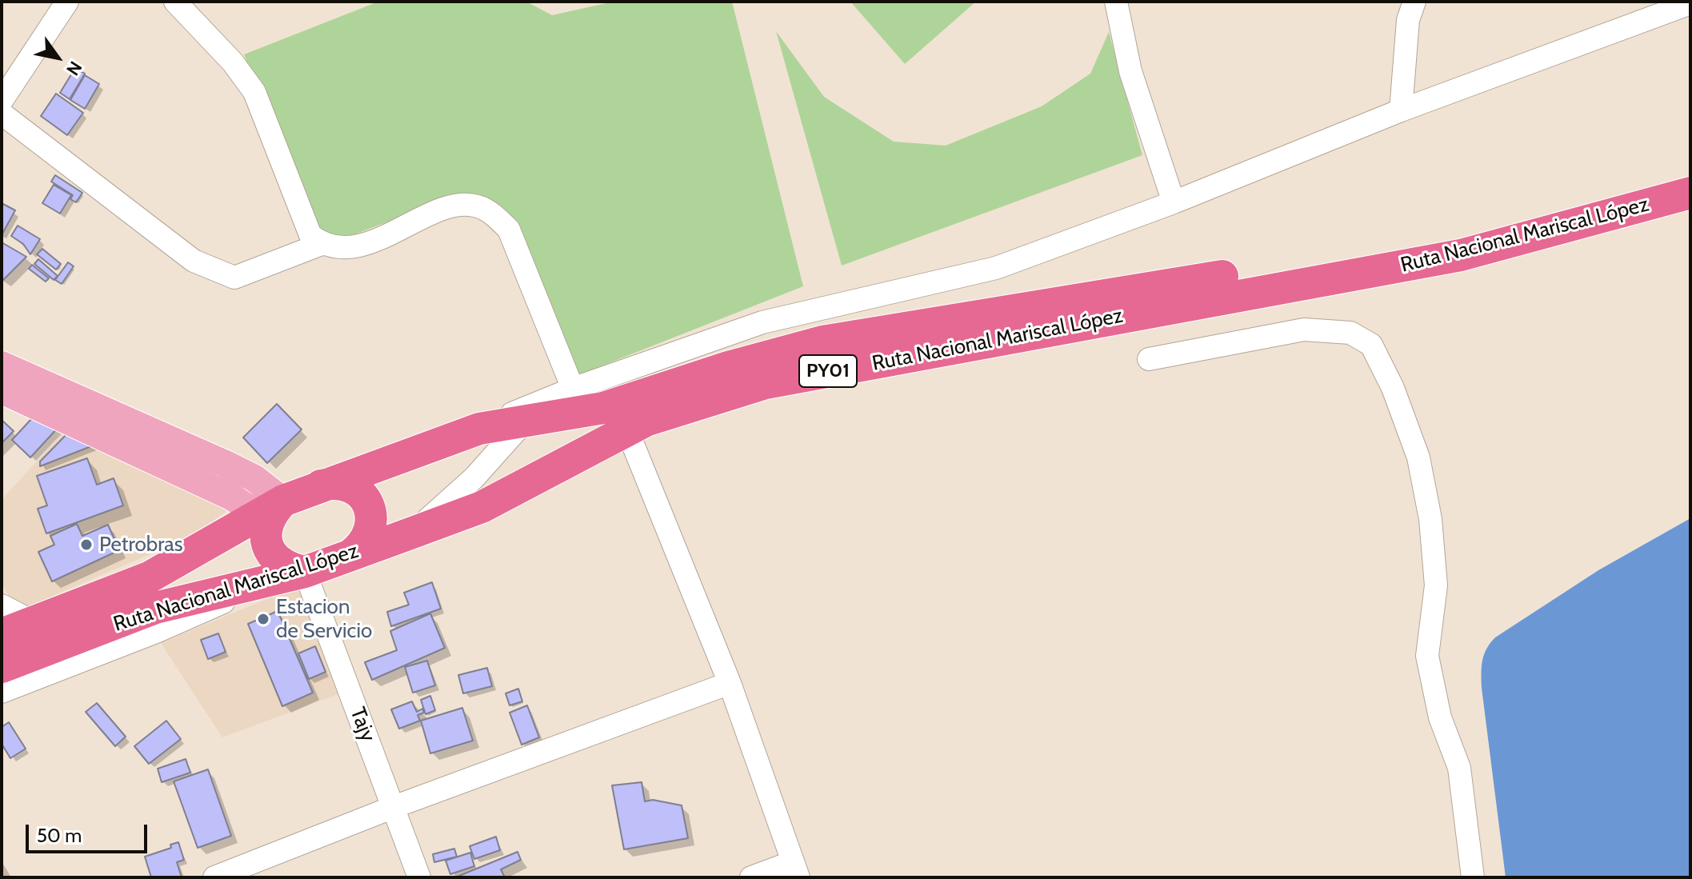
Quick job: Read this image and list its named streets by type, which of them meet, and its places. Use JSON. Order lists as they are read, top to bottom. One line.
{"streets":{"highway":["Ruta Nacional Mariscal López","PY01"],"street":["Tajy"]},"crossings":[["Ruta Nacional Mariscal López","Tajy"]],"places":["Petrobras","Estacion de Servicio"],"scale_bar":"50 m","north":"bottom right"}
